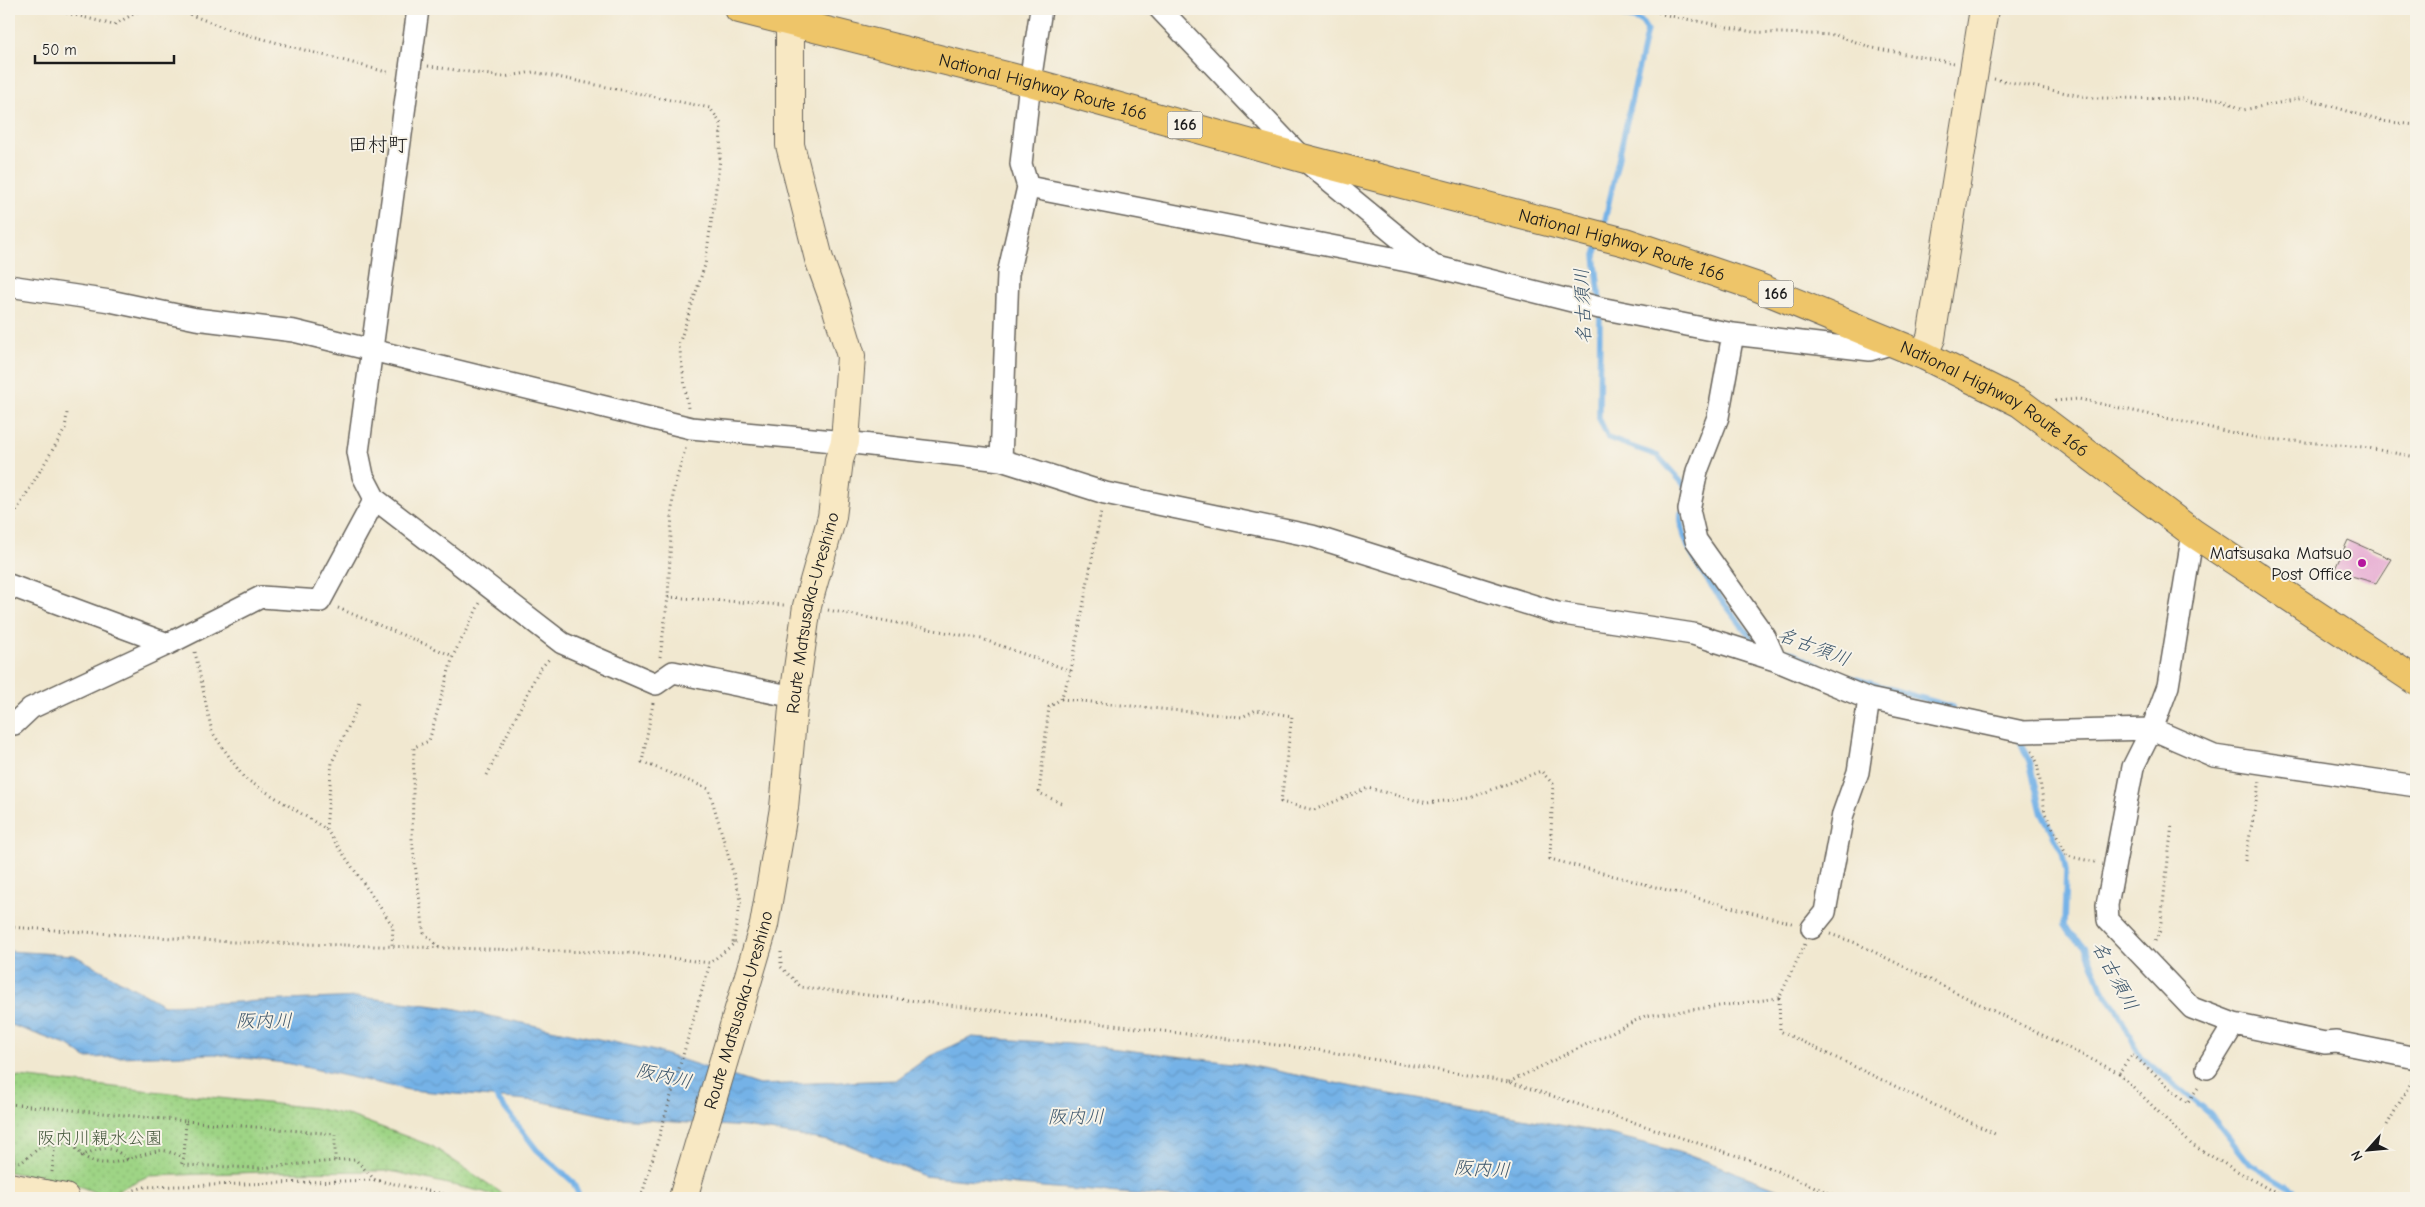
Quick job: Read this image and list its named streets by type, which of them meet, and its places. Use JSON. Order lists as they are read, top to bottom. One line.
{"streets":{"highway":["National Highway Route 166","166"],"main road":["Route Matsusaka-Ureshino"]},"crossings":[["National Highway Route 166","Route Matsusaka-Ureshino"]],"districts":["田村町"],"water":["名古須川","阪内川"],"parks":["阪内川親水公園"],"places":["Matsusaka Matsuo Post Office"],"scale_bar":"50 m","north":"bottom left"}
